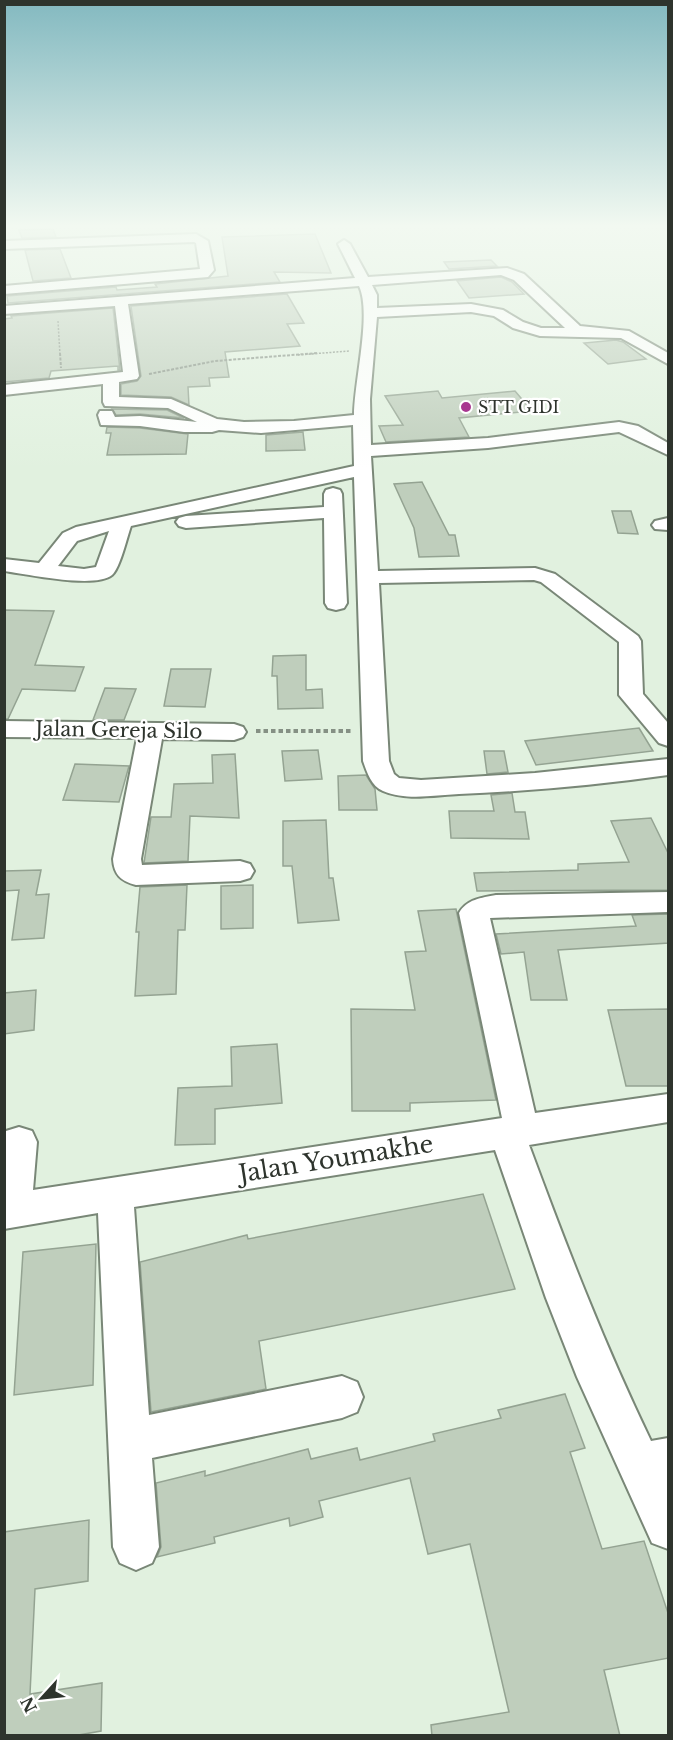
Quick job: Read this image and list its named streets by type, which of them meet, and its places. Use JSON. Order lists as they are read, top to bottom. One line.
{"streets":{"street":["Jalan Gereja Silo","Jalan Youmakhe"]},"places":["STT GIDI"],"north":"bottom left"}
